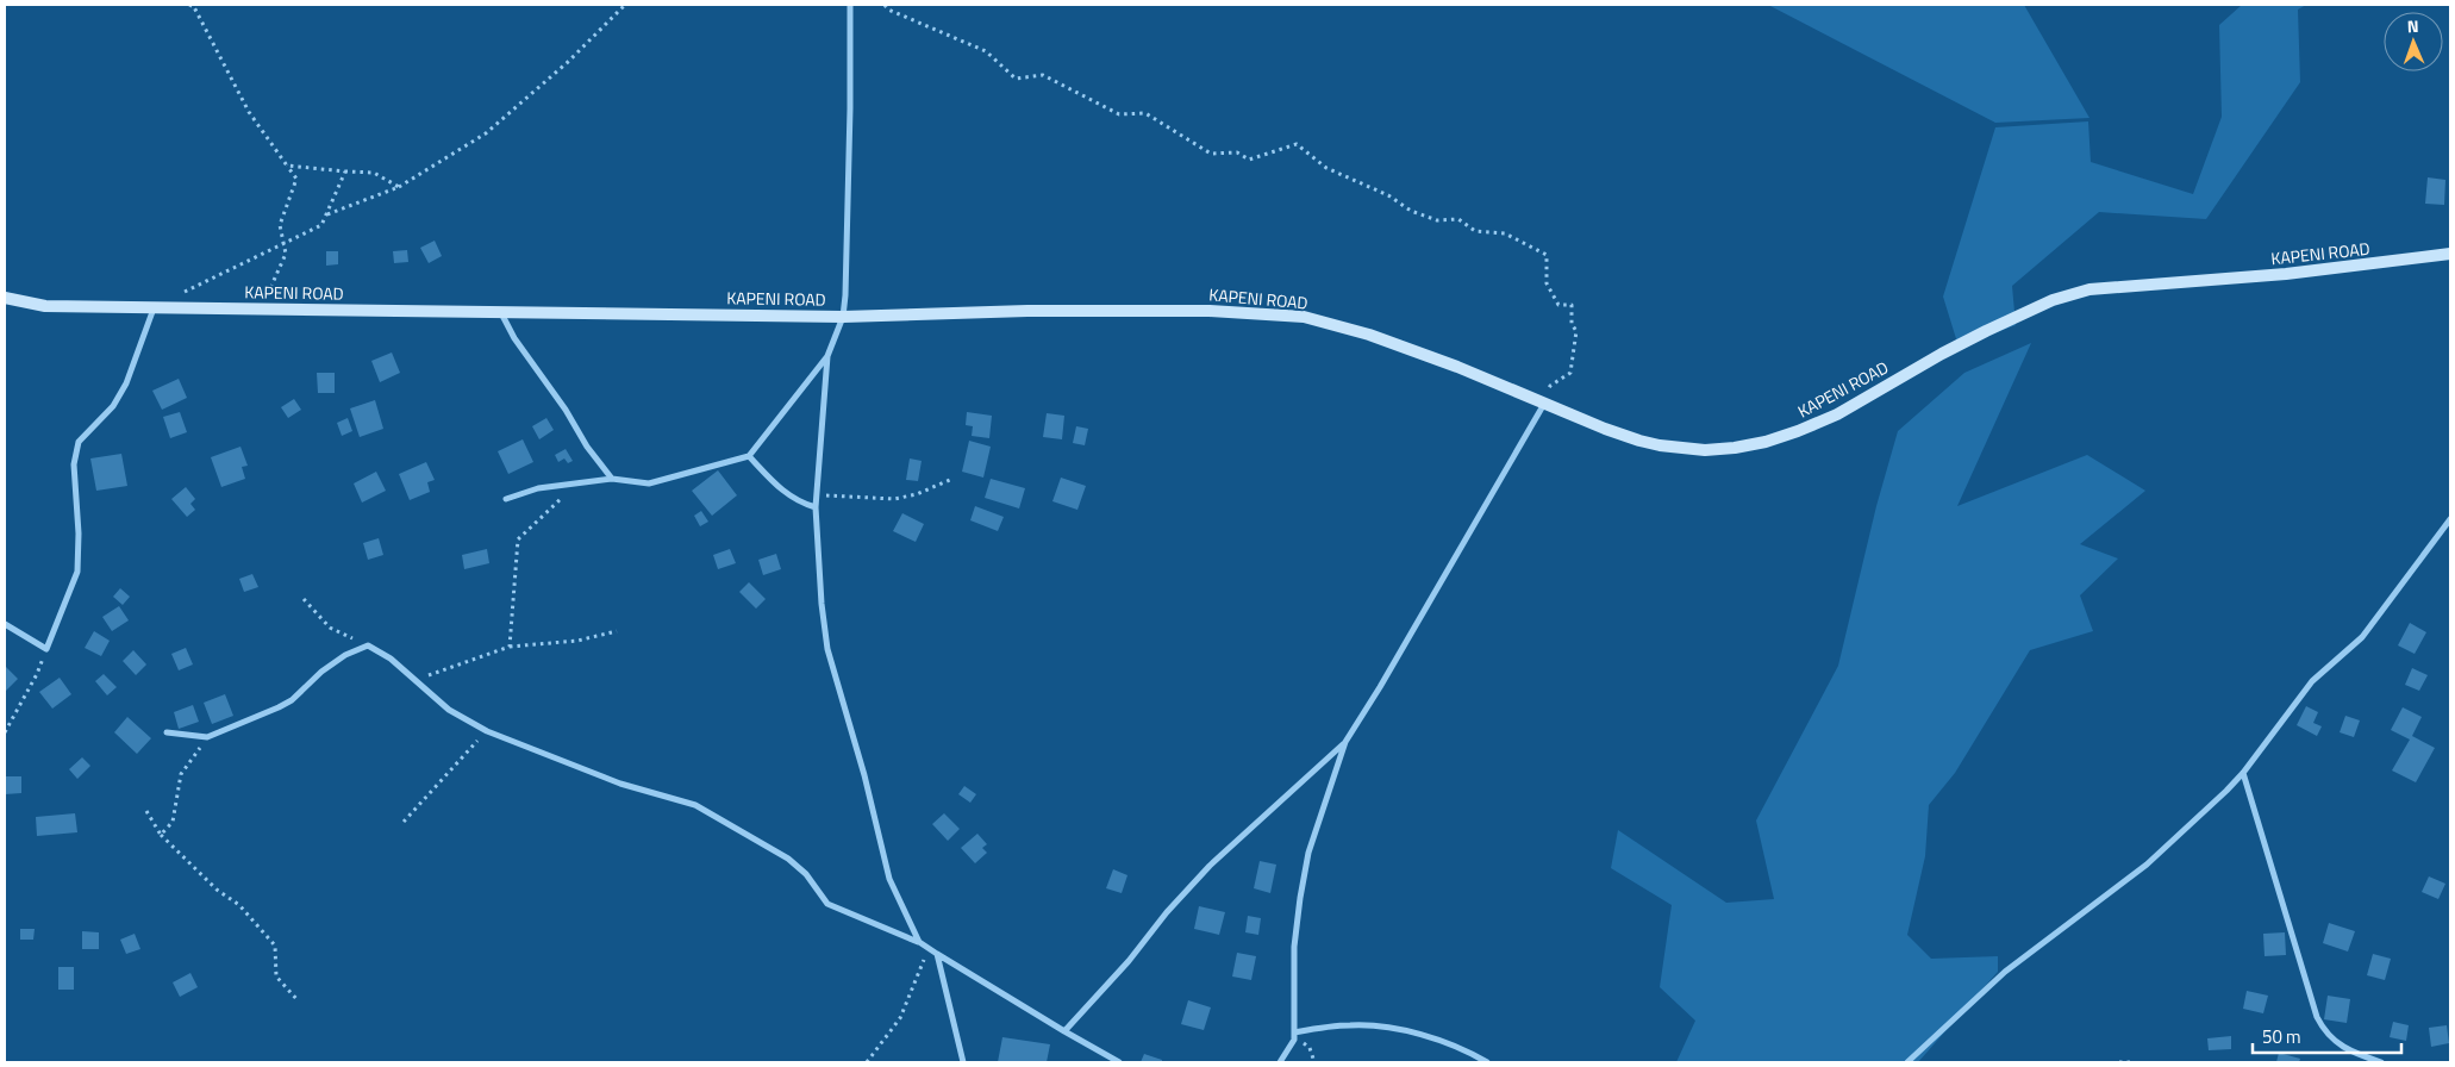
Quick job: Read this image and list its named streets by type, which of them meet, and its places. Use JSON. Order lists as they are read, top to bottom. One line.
{"streets":{"main road":["KAPENI ROAD"]},"scale_bar":"50 m","north":"top"}
